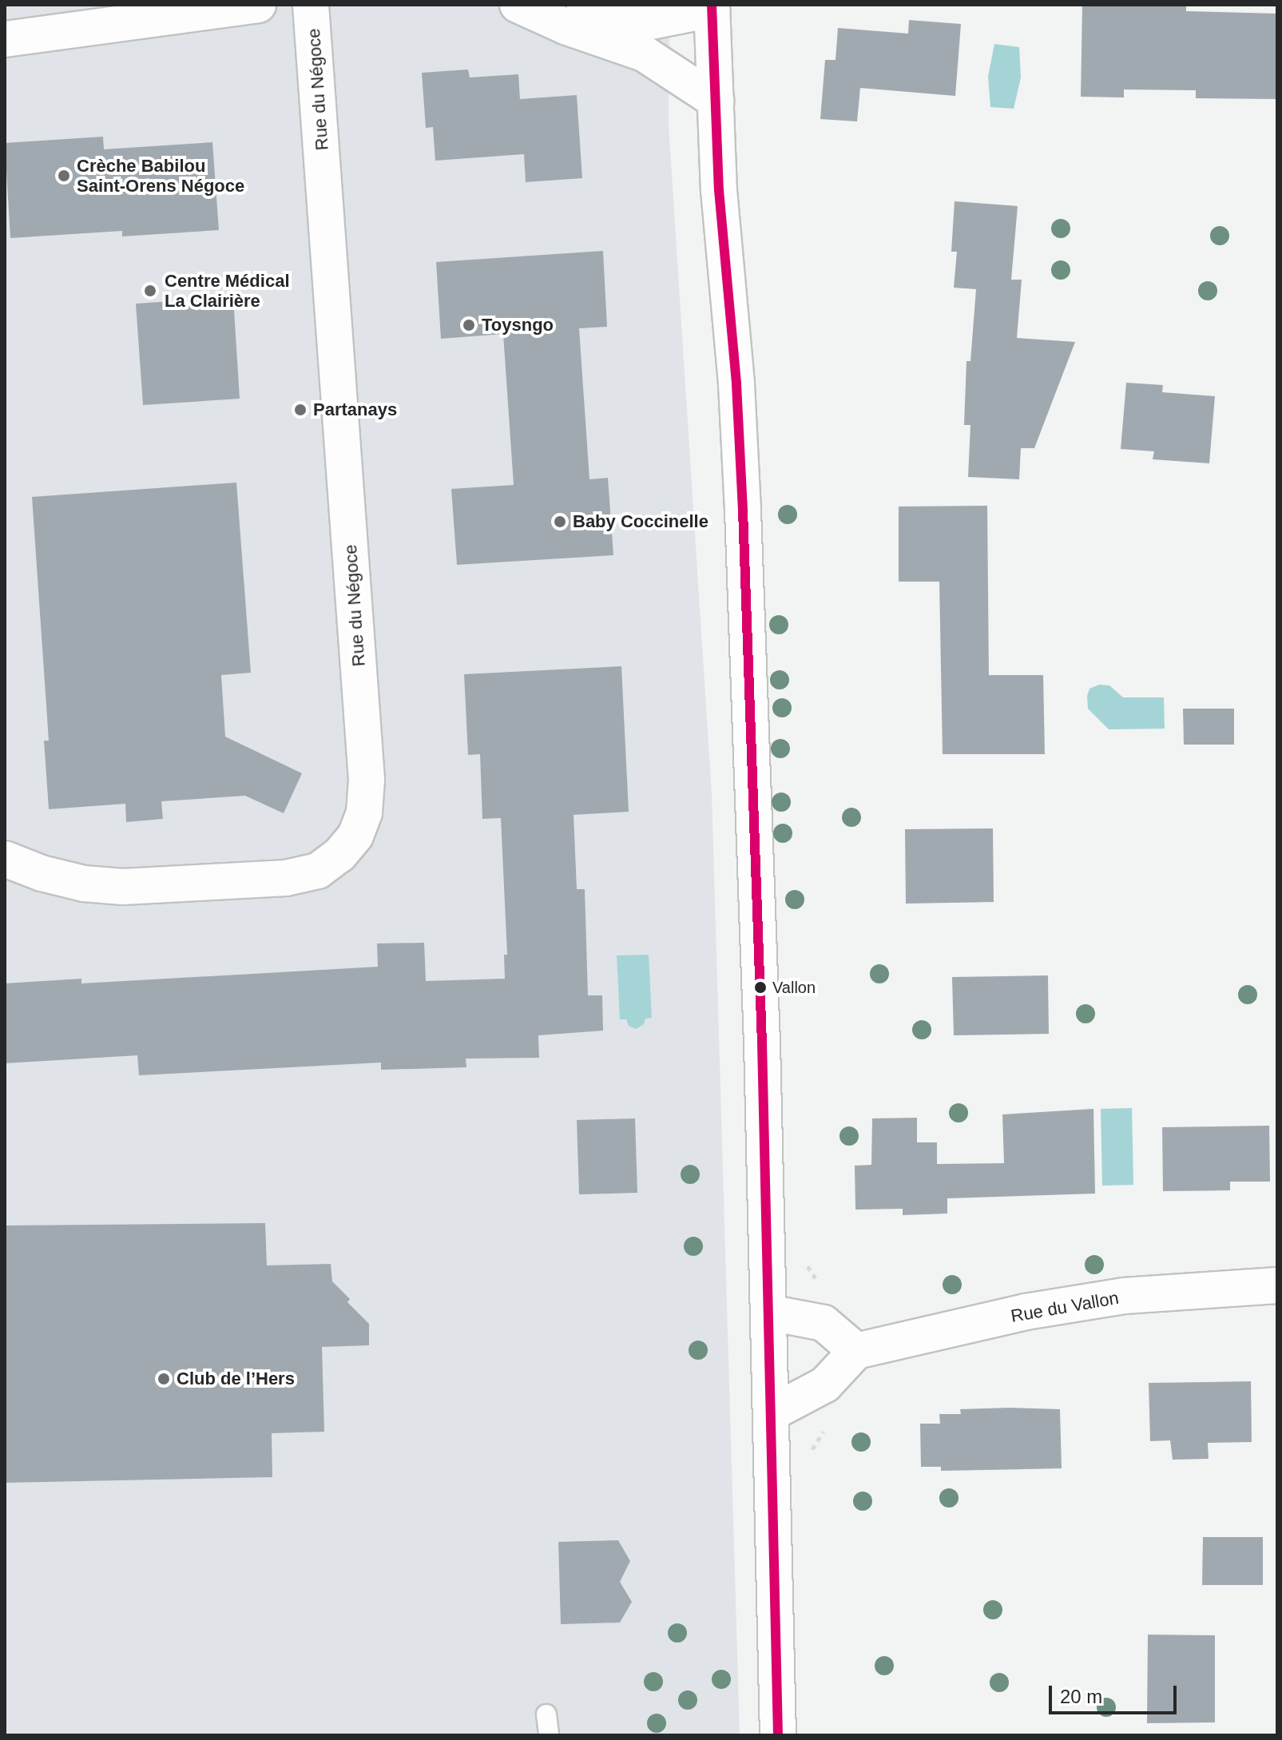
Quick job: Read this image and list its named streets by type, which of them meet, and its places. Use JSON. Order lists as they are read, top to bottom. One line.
{"streets":{"street":["Rue du Négoce","Rue du Vallon"]},"places":["Crèche Babilou Saint-Orens Négoce","Centre Médical La Clairière","Toysngo","Partanays","Baby Coccinelle","Vallon","Club de l’Hers"],"scale_bar":"20 m"}
